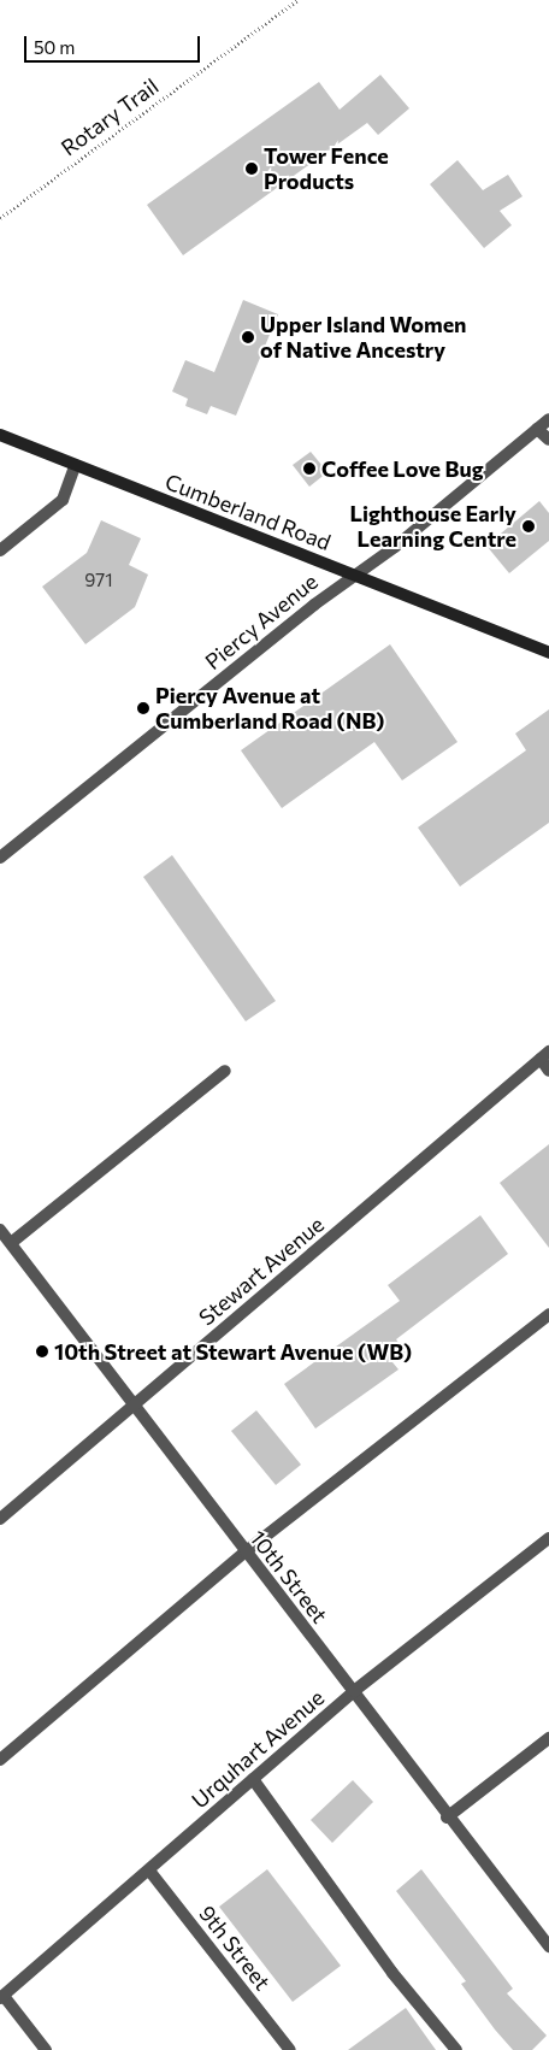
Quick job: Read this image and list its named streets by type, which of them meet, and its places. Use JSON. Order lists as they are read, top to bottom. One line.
{"streets":{"street":["Cumberland Road","Piercy Avenue","Stewart Avenue","10th Street","Urquhart Avenue","9th Street"],"path":["Rotary Trail"]},"crossings":[["Cumberland Road","Piercy Avenue"],["Stewart Avenue","10th Street"],["10th Street","Urquhart Avenue"],["Urquhart Avenue","9th Street"]],"places":["Tower Fence Products","Upper Island Women of Native Ancestry","Coffee Love Bug","Lighthouse Early Learning Centre","Piercy Avenue at Cumberland Road (NB)","10th Street at Stewart Avenue (WB)"],"house_numbers":["971"],"scale_bar":"50 m"}
